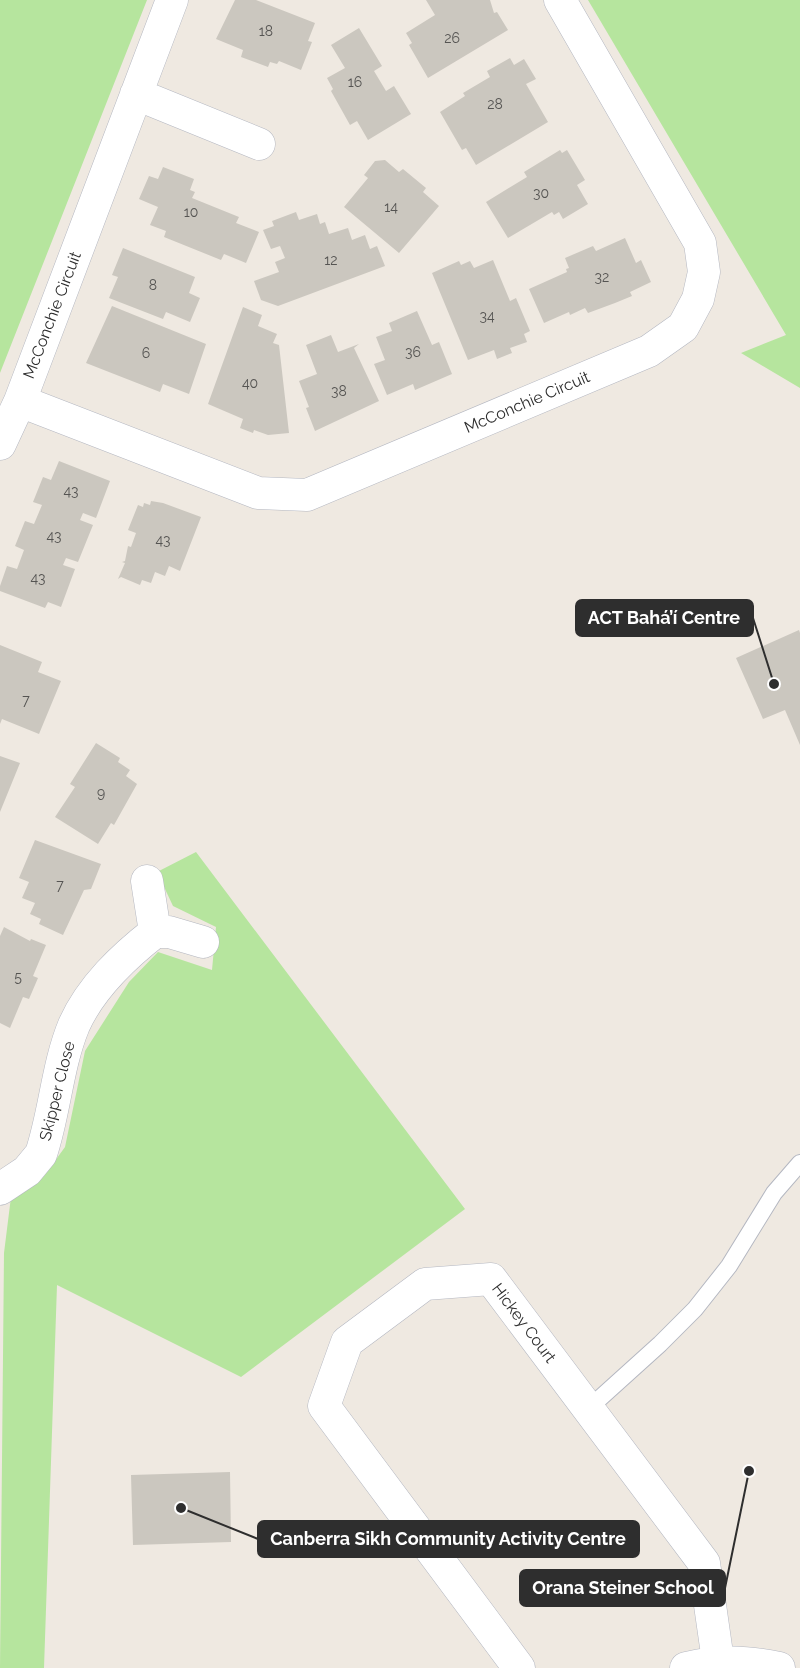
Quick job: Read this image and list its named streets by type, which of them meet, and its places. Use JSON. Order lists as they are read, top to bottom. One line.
{"streets":{"street":["McConchie Circuit","Skipper Close","Hickey Court"]},"places":["ACT Bahá’í Centre","Orana Steiner School","Canberra Sikh Community Activity Centre"],"house_numbers":["18","26","16","28","30","14","10","12","32","8","34","36","6","40","38","43","43","43","43","7","9","7","5"]}
